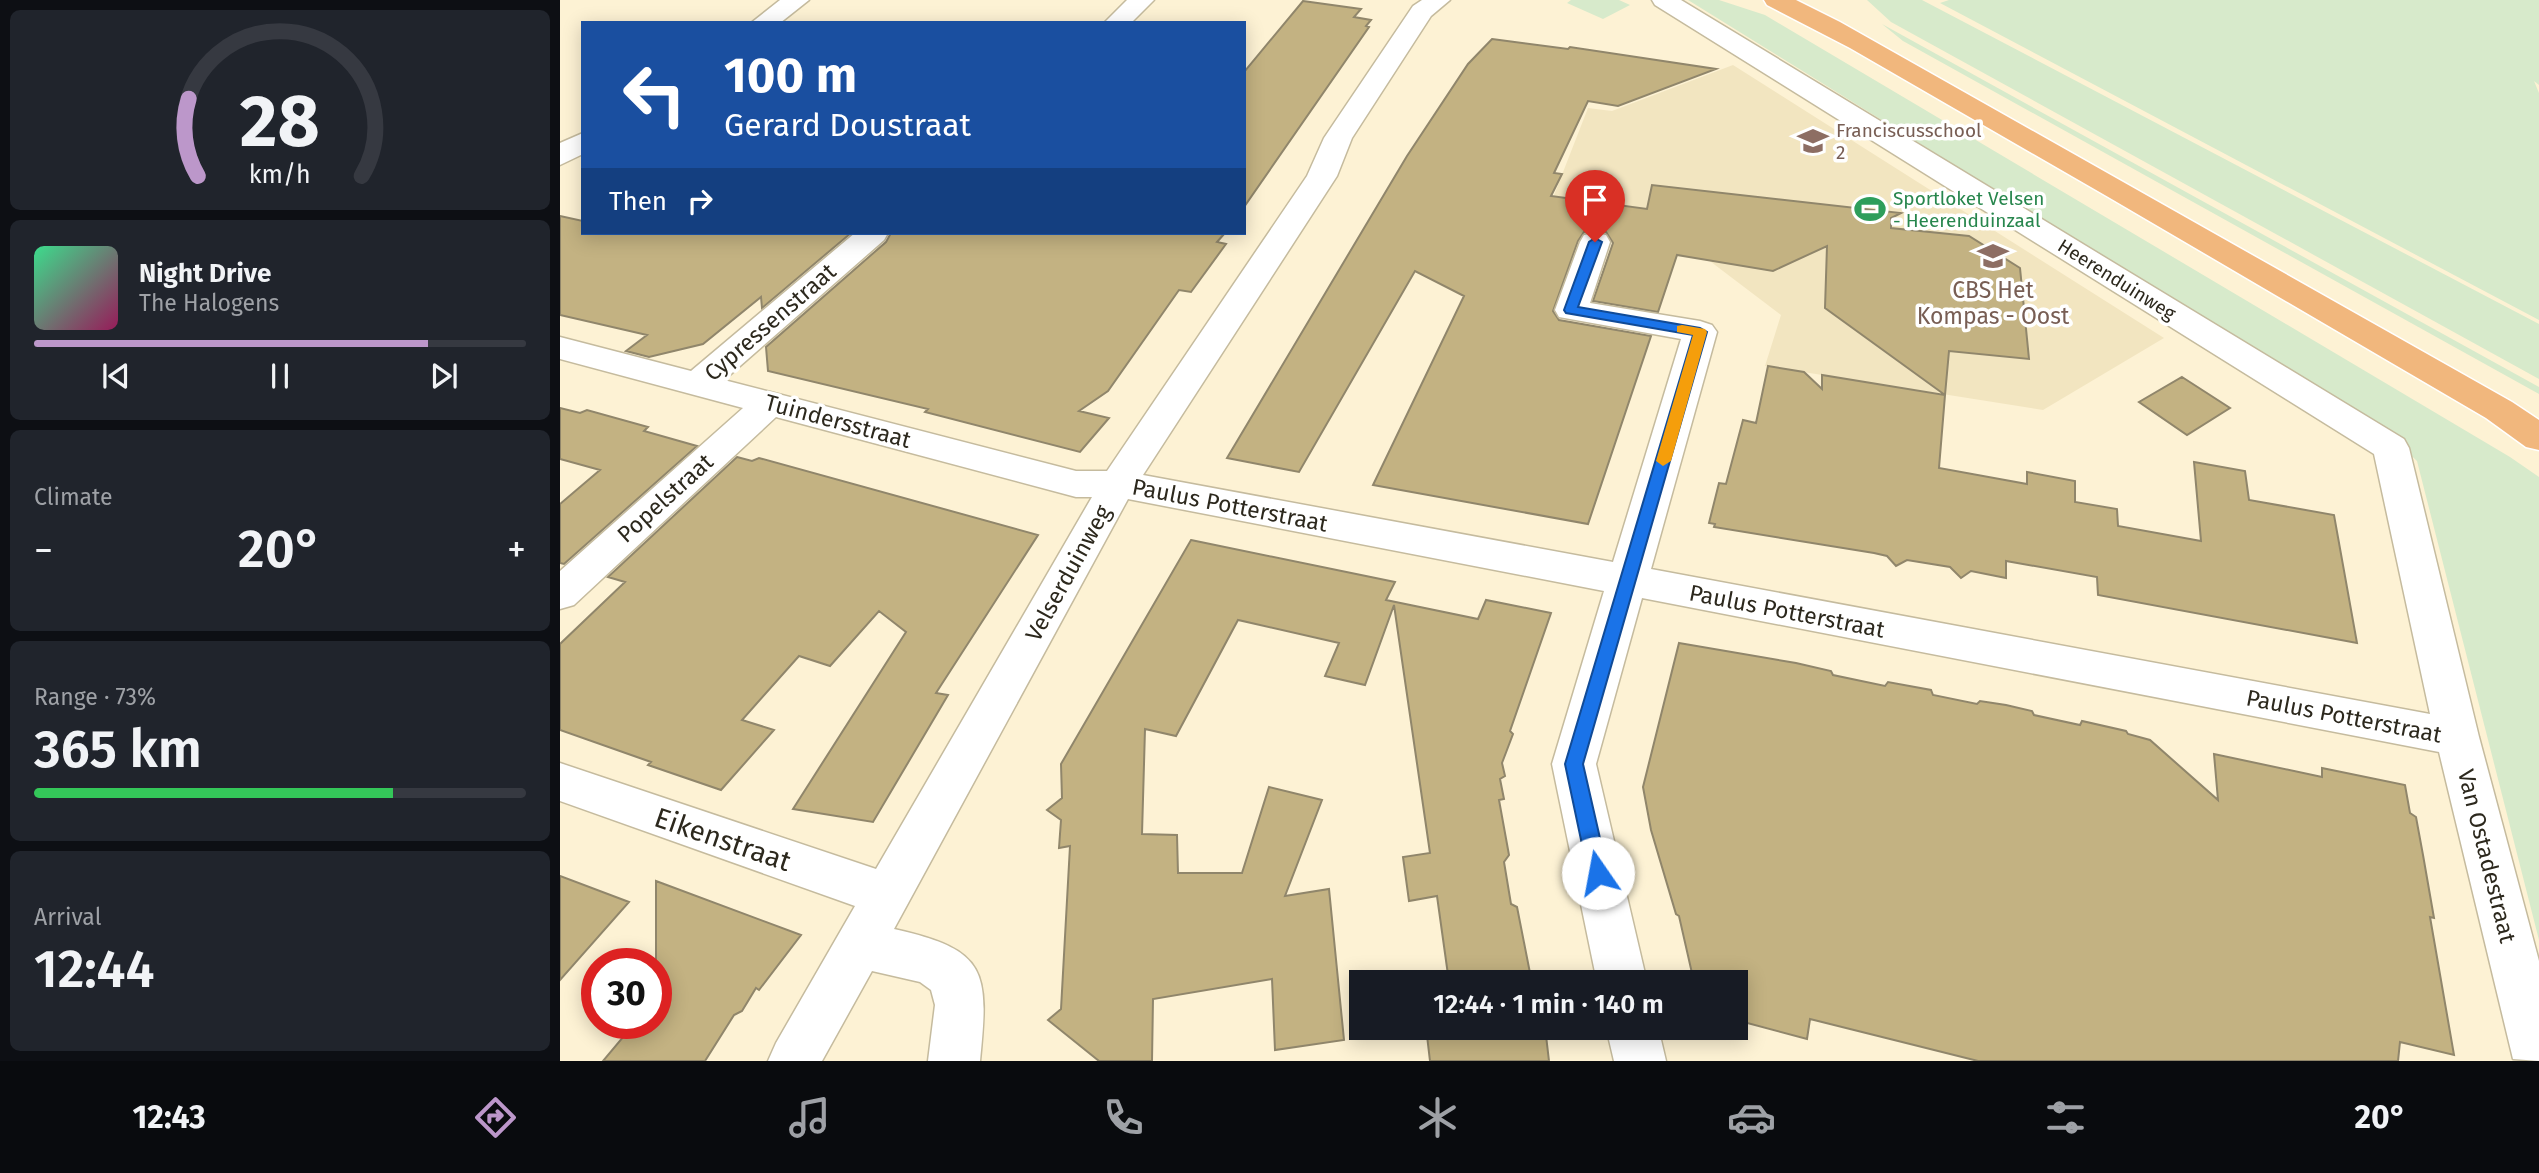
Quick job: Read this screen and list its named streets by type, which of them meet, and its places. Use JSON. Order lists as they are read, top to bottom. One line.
{"streets":{"street":["Heerenduinweg","Cypressenstraat","Tuindersstraat","Popelstraat","Paulus Potterstraat","Velserduinweg","Eikenstraat","Van Ostadestraat"]},"crossings":[["Heerenduinweg","Van Ostadestraat"],["Cypressenstraat","Tuindersstraat"],["Tuindersstraat","Popelstraat"],["Tuindersstraat","Paulus Potterstraat"],["Tuindersstraat","Velserduinweg"],["Paulus Potterstraat","Velserduinweg"],["Paulus Potterstraat","Van Ostadestraat"],["Velserduinweg","Eikenstraat"]],"places":{"school or university":["Franciscusschool 2","CBS Het Kompas - Oost"],"sports":["Sportloket Velsen - Heerenduinzaal"]},"page":{"turn":["100 m","Gerard Doustraat"],"then":"Then","song":["Night Drive","The Halogens"],"tile":["Climate",["Range · 73%","365 km"],["Arrival","12:44"]],"heat":["−","20°","+"],"limit":"30","trip":"12:44 · 1 min · 140 m","tabs":["12:43","20°"],"gauge":["28","km/h"]}}
